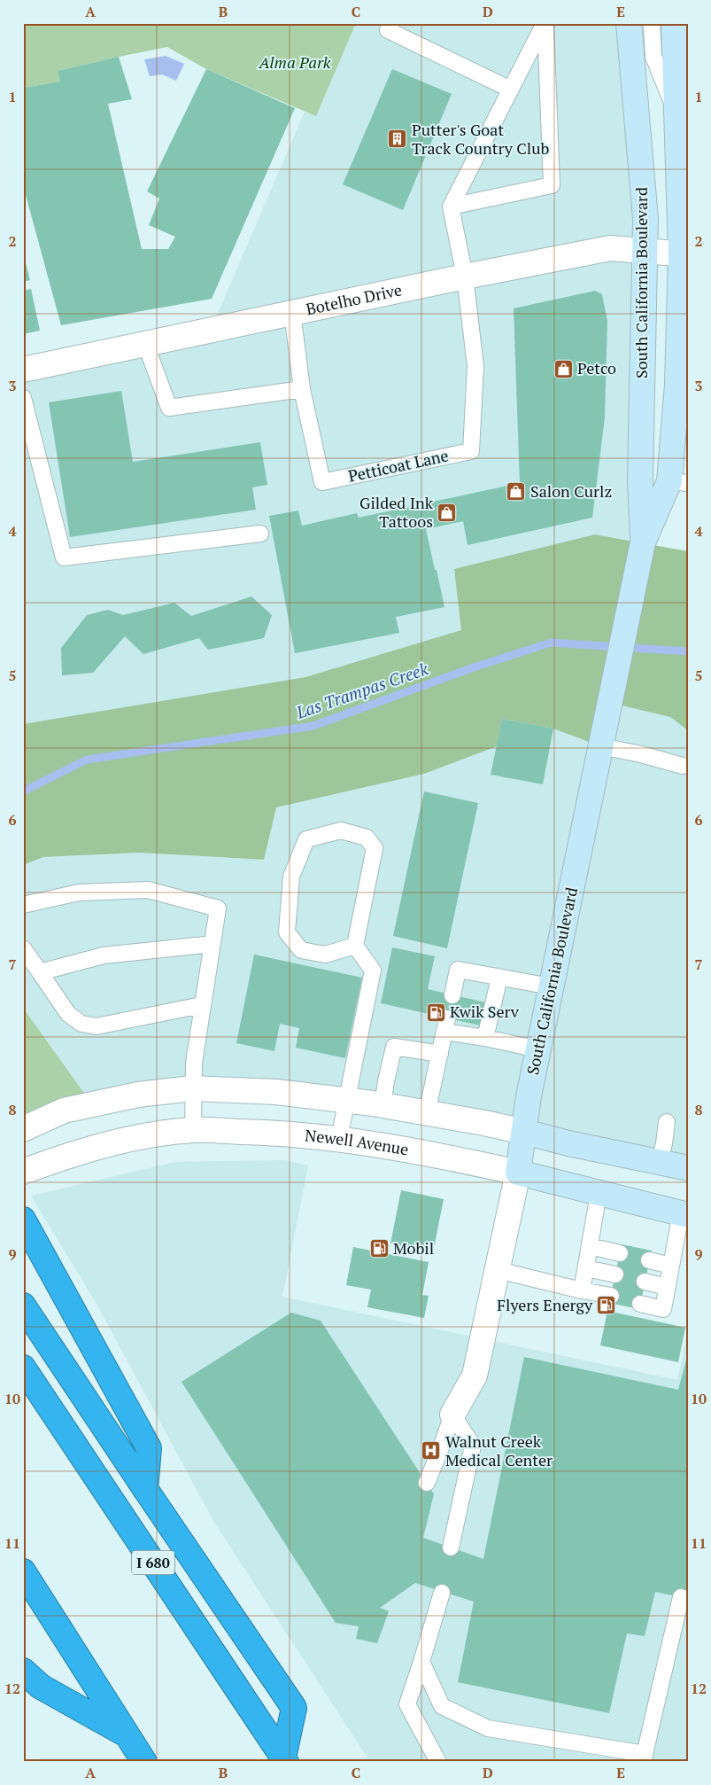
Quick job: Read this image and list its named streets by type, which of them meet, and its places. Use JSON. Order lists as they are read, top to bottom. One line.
{"streets":{"highway":["I 680"],"street":["South California Boulevard","Botelho Drive","Newell Avenue"],"lane":["Petticoat Lane"]},"crossings":[["South California Boulevard","Botelho Drive"],["South California Boulevard","Newell Avenue"],["Botelho Drive","Petticoat Lane"]],"water":["Las Trampas Creek"],"parks":["Alma Park"],"places":{"building":["Putter's Goat Track Country Club"],"shop":["Petco","Salon Curlz","Gilded Ink Tattoos"],"fuel station":["Kwik Serv","Mobil","Flyers Energy"],"hospital":["Walnut Creek Medical Center"]},"grid":{"columns":["A","B","C","D","E"],"rows":["1","2","3","4","5","6","7","8","9","10","11","12"]}}
